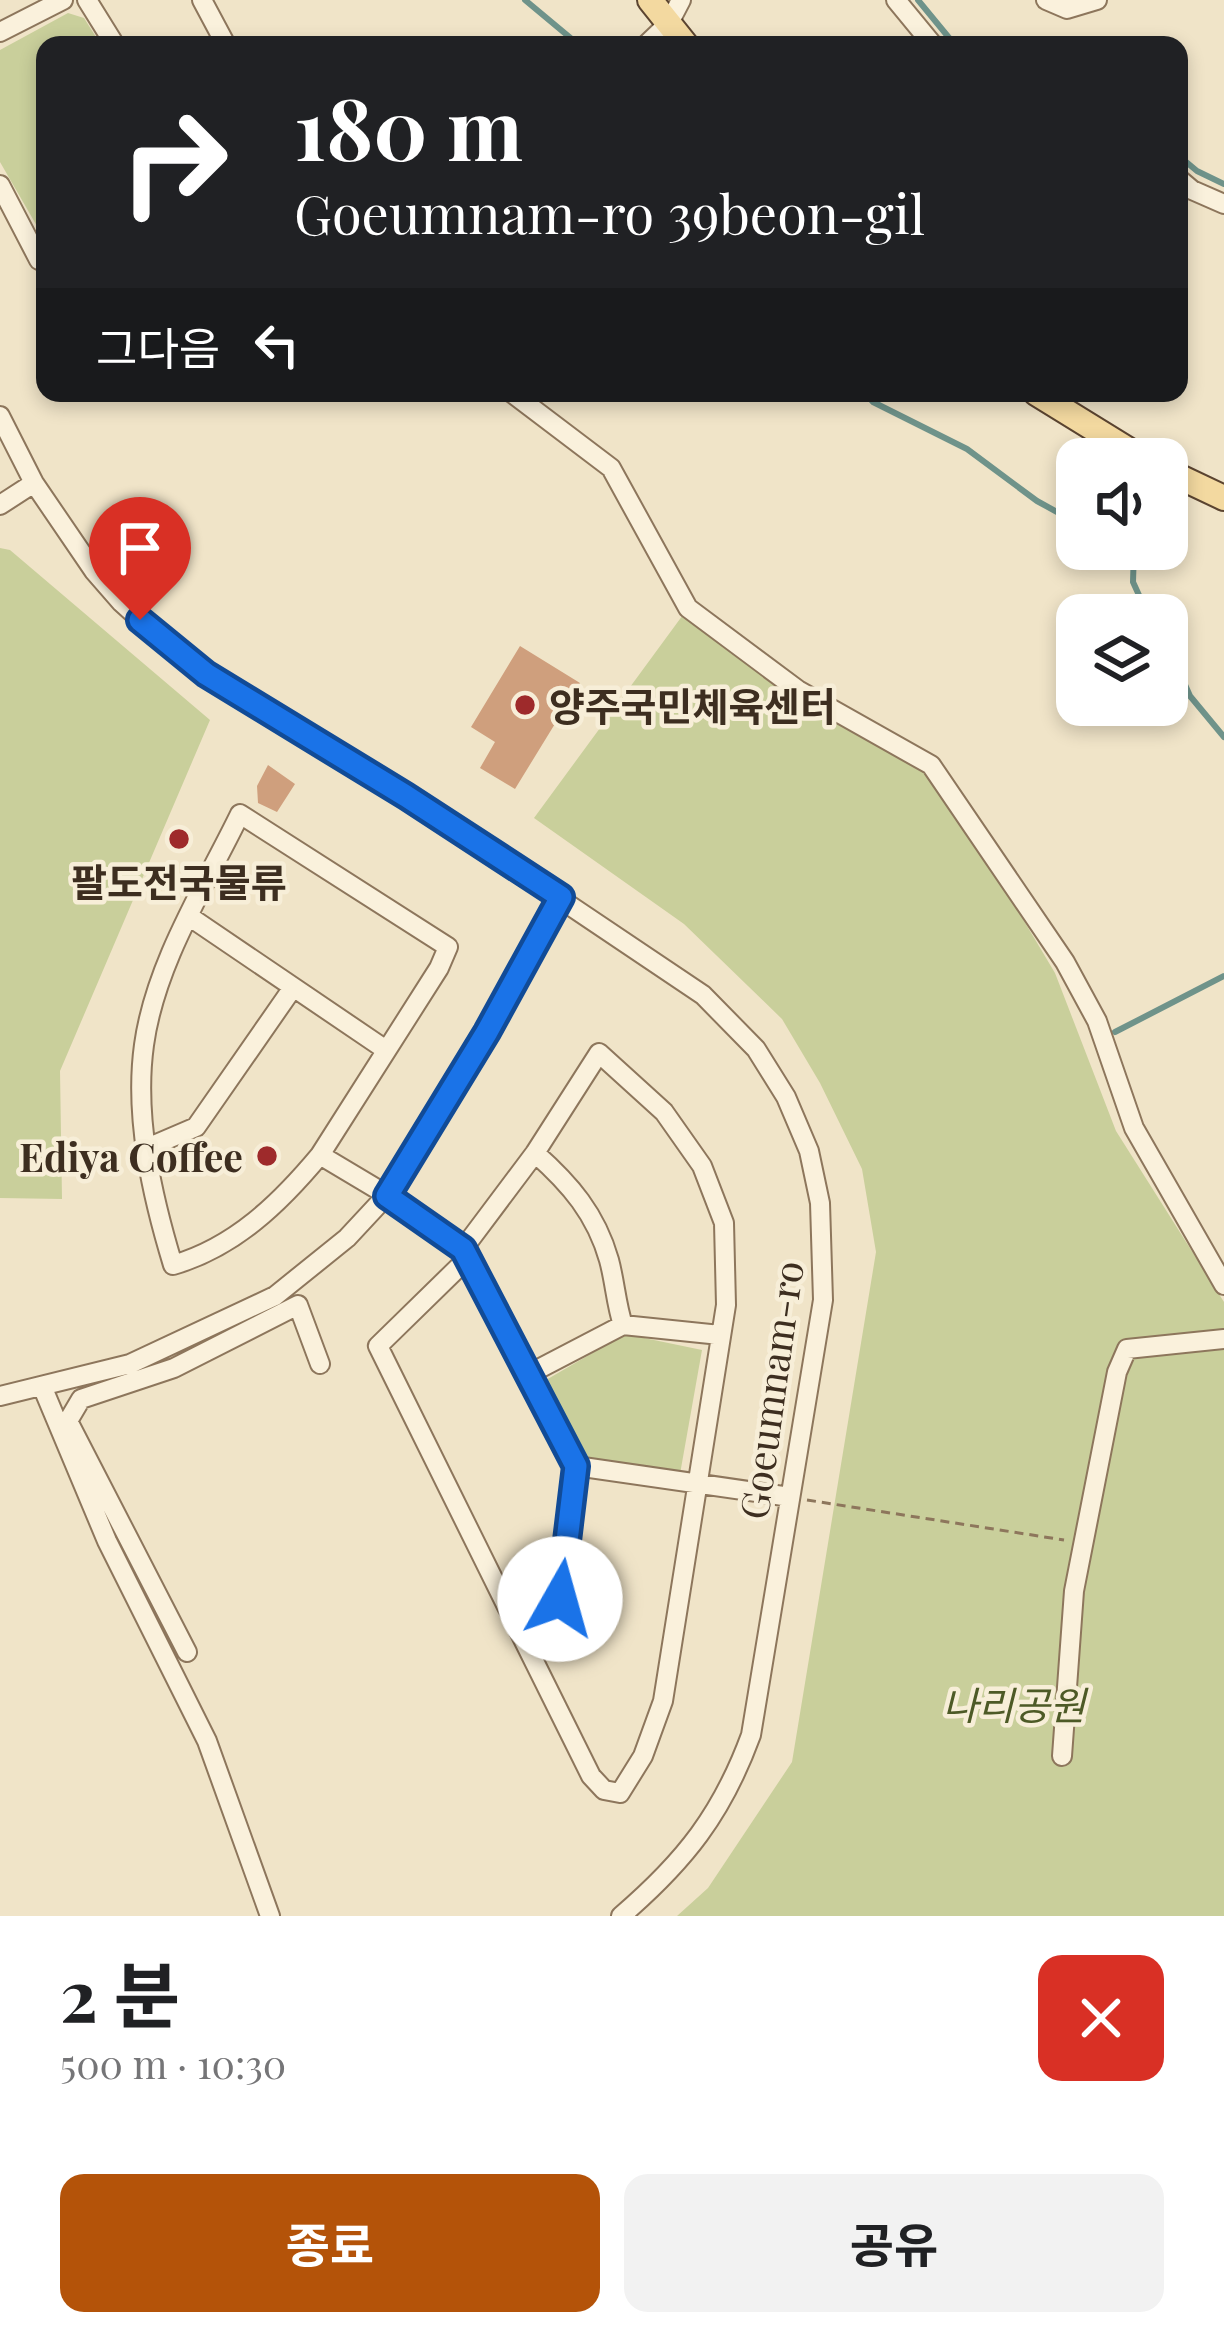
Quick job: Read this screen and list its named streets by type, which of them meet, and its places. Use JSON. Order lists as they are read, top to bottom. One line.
{"streets":{"street":["Goeumnam-ro"]},"parks":["나리공원"],"places":["양주국민체육센터","팔도전국물류","Ediya Coffee"],"page":{"turn":["180 m","Goeumnam-ro 39beon-gil"],"then":"그다음","heading":["2 분","500 m · 10:30"],"buttons":["종료","공유"]}}
